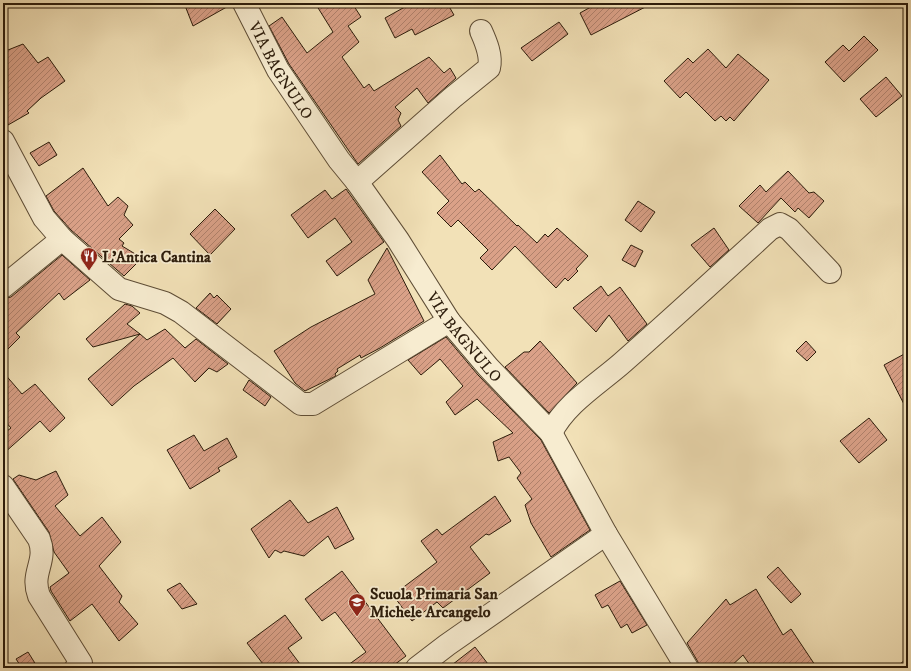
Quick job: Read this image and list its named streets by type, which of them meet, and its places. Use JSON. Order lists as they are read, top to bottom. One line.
{"streets":{"street":["VIA BAGNULO"]},"places":{"restaurant":["L'Antica Cantina"],"school or university":["Scuola Primaria San Michele Arcangelo"]}}
